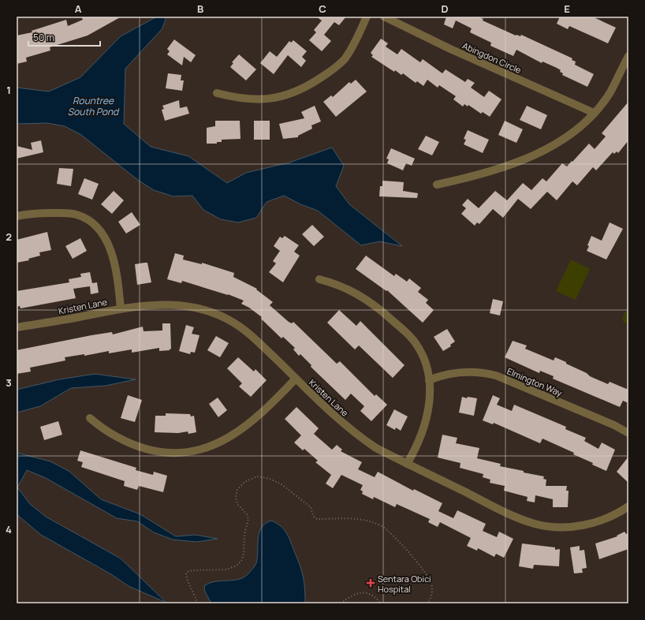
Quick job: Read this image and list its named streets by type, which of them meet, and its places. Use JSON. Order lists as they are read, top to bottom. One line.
{"streets":{"street":["Abingdon Circle","Kristen Lane","Elmington Way"]},"water":["Rountree South Pond"],"places":{"health":["Sentara Obici Hospital"]},"scale_bar":"50 m","grid":{"columns":["A","B","C","D","E"],"rows":["1","2","3","4"]}}
